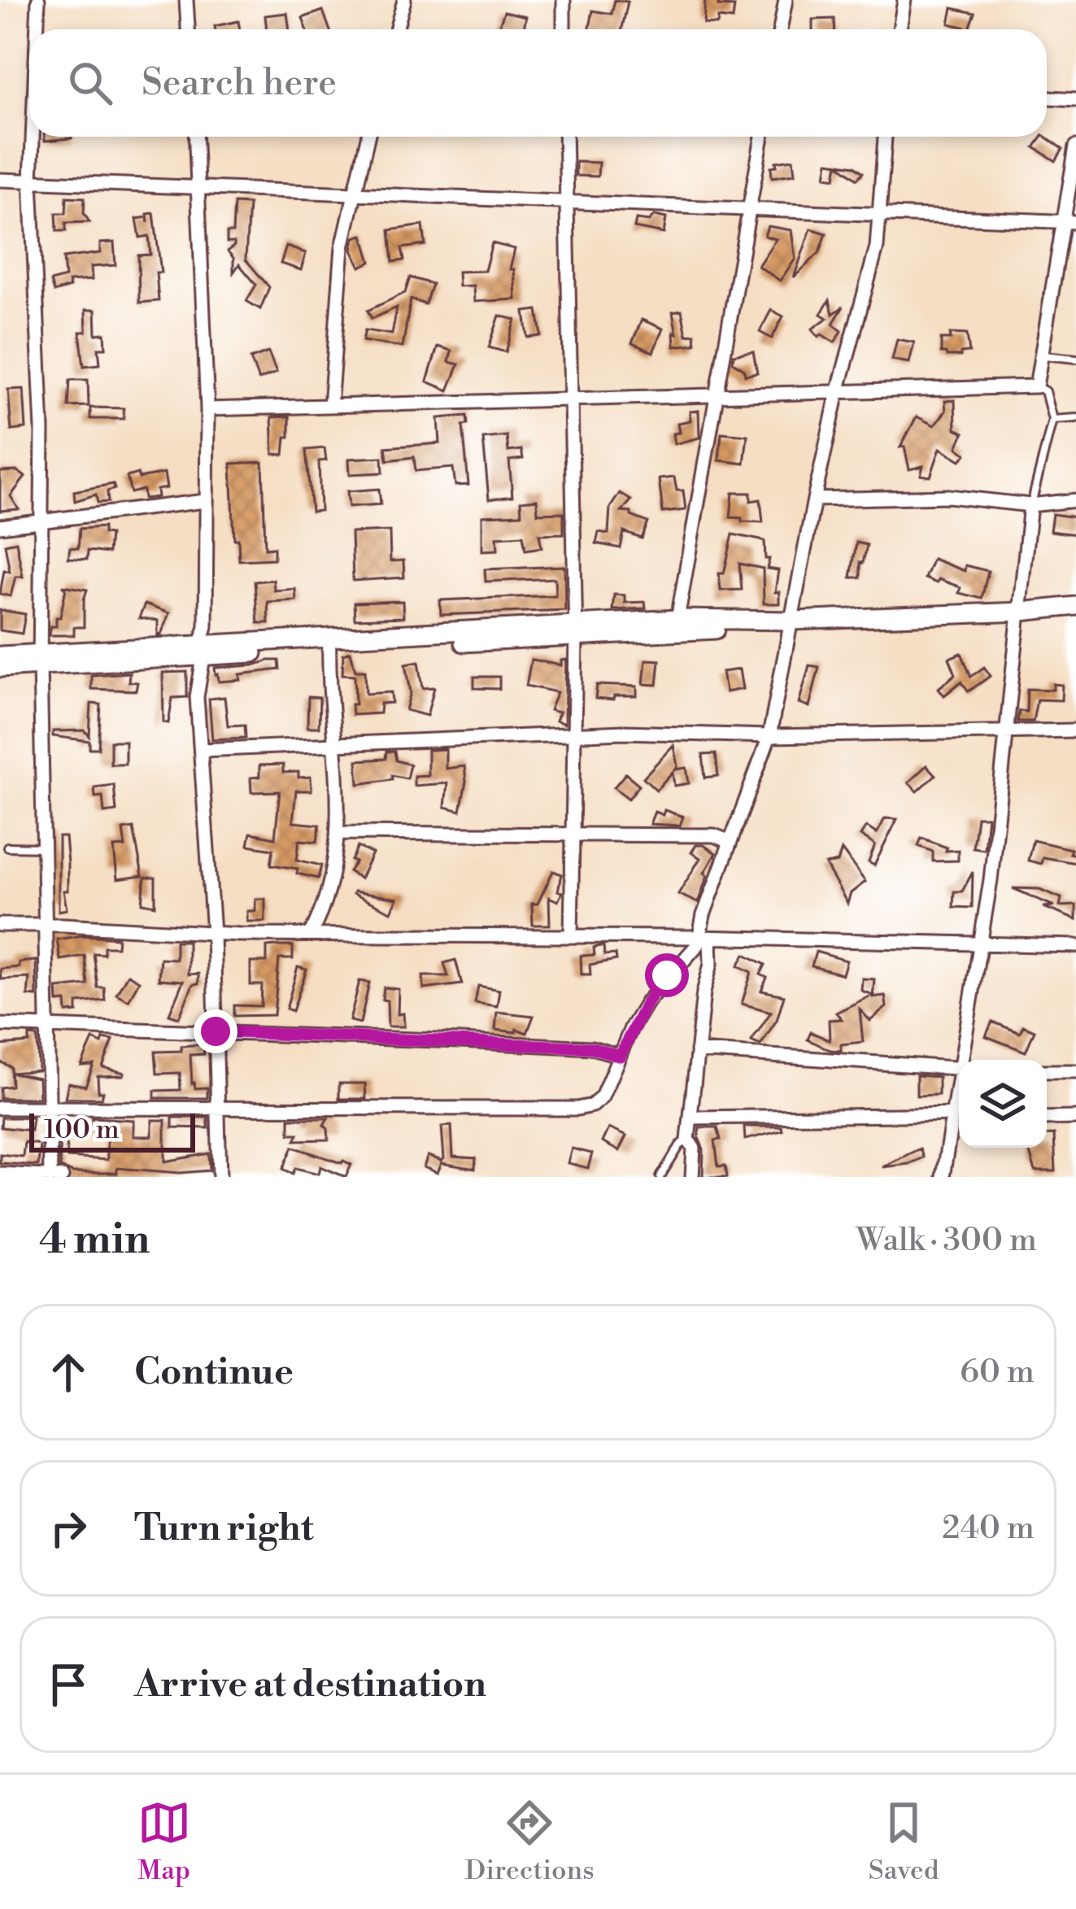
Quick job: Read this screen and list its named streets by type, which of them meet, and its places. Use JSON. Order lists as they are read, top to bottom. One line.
{"scale_bar":"100 m","page":{"search":"Search here","scale":"100 m","heading":["4 min","Walk · 300 m"],"list":[["Continue","60 m"],["Turn right","240 m"],"Arrive at destination"],"nav":["Map","Directions","Saved"]}}
